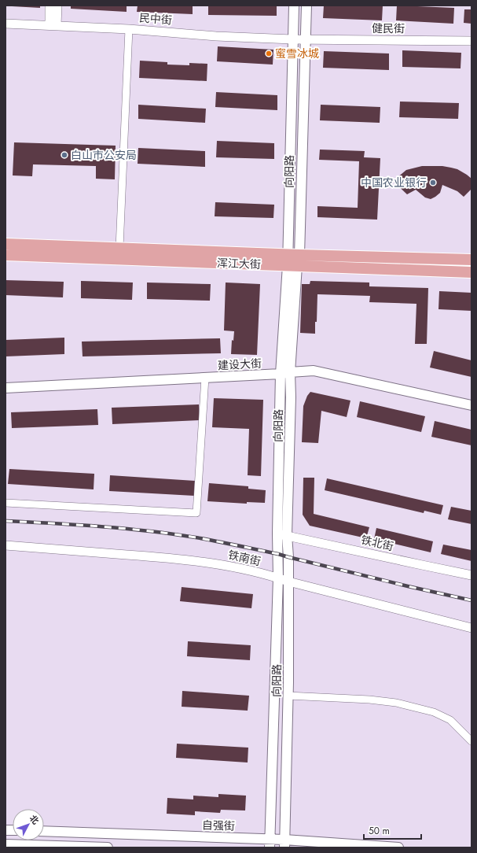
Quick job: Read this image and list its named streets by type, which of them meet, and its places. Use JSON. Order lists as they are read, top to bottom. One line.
{"streets":{"main road":["向阳路","浑江大街","建设大街","自强街"],"street":["民中街","健民街","铁北街","铁南街"]},"crossings":[["民中街","健民街"],["民中街","向阳路"],["健民街","向阳路"],["向阳路","浑江大街"],["向阳路","建设大街"],["向阳路","铁北街"],["向阳路","铁南街"],["向阳路","自强街"]],"places":["蜜雪冰城","白山市公安局","中国农业银行"],"scale_bar":"50 m","north":"top right"}
